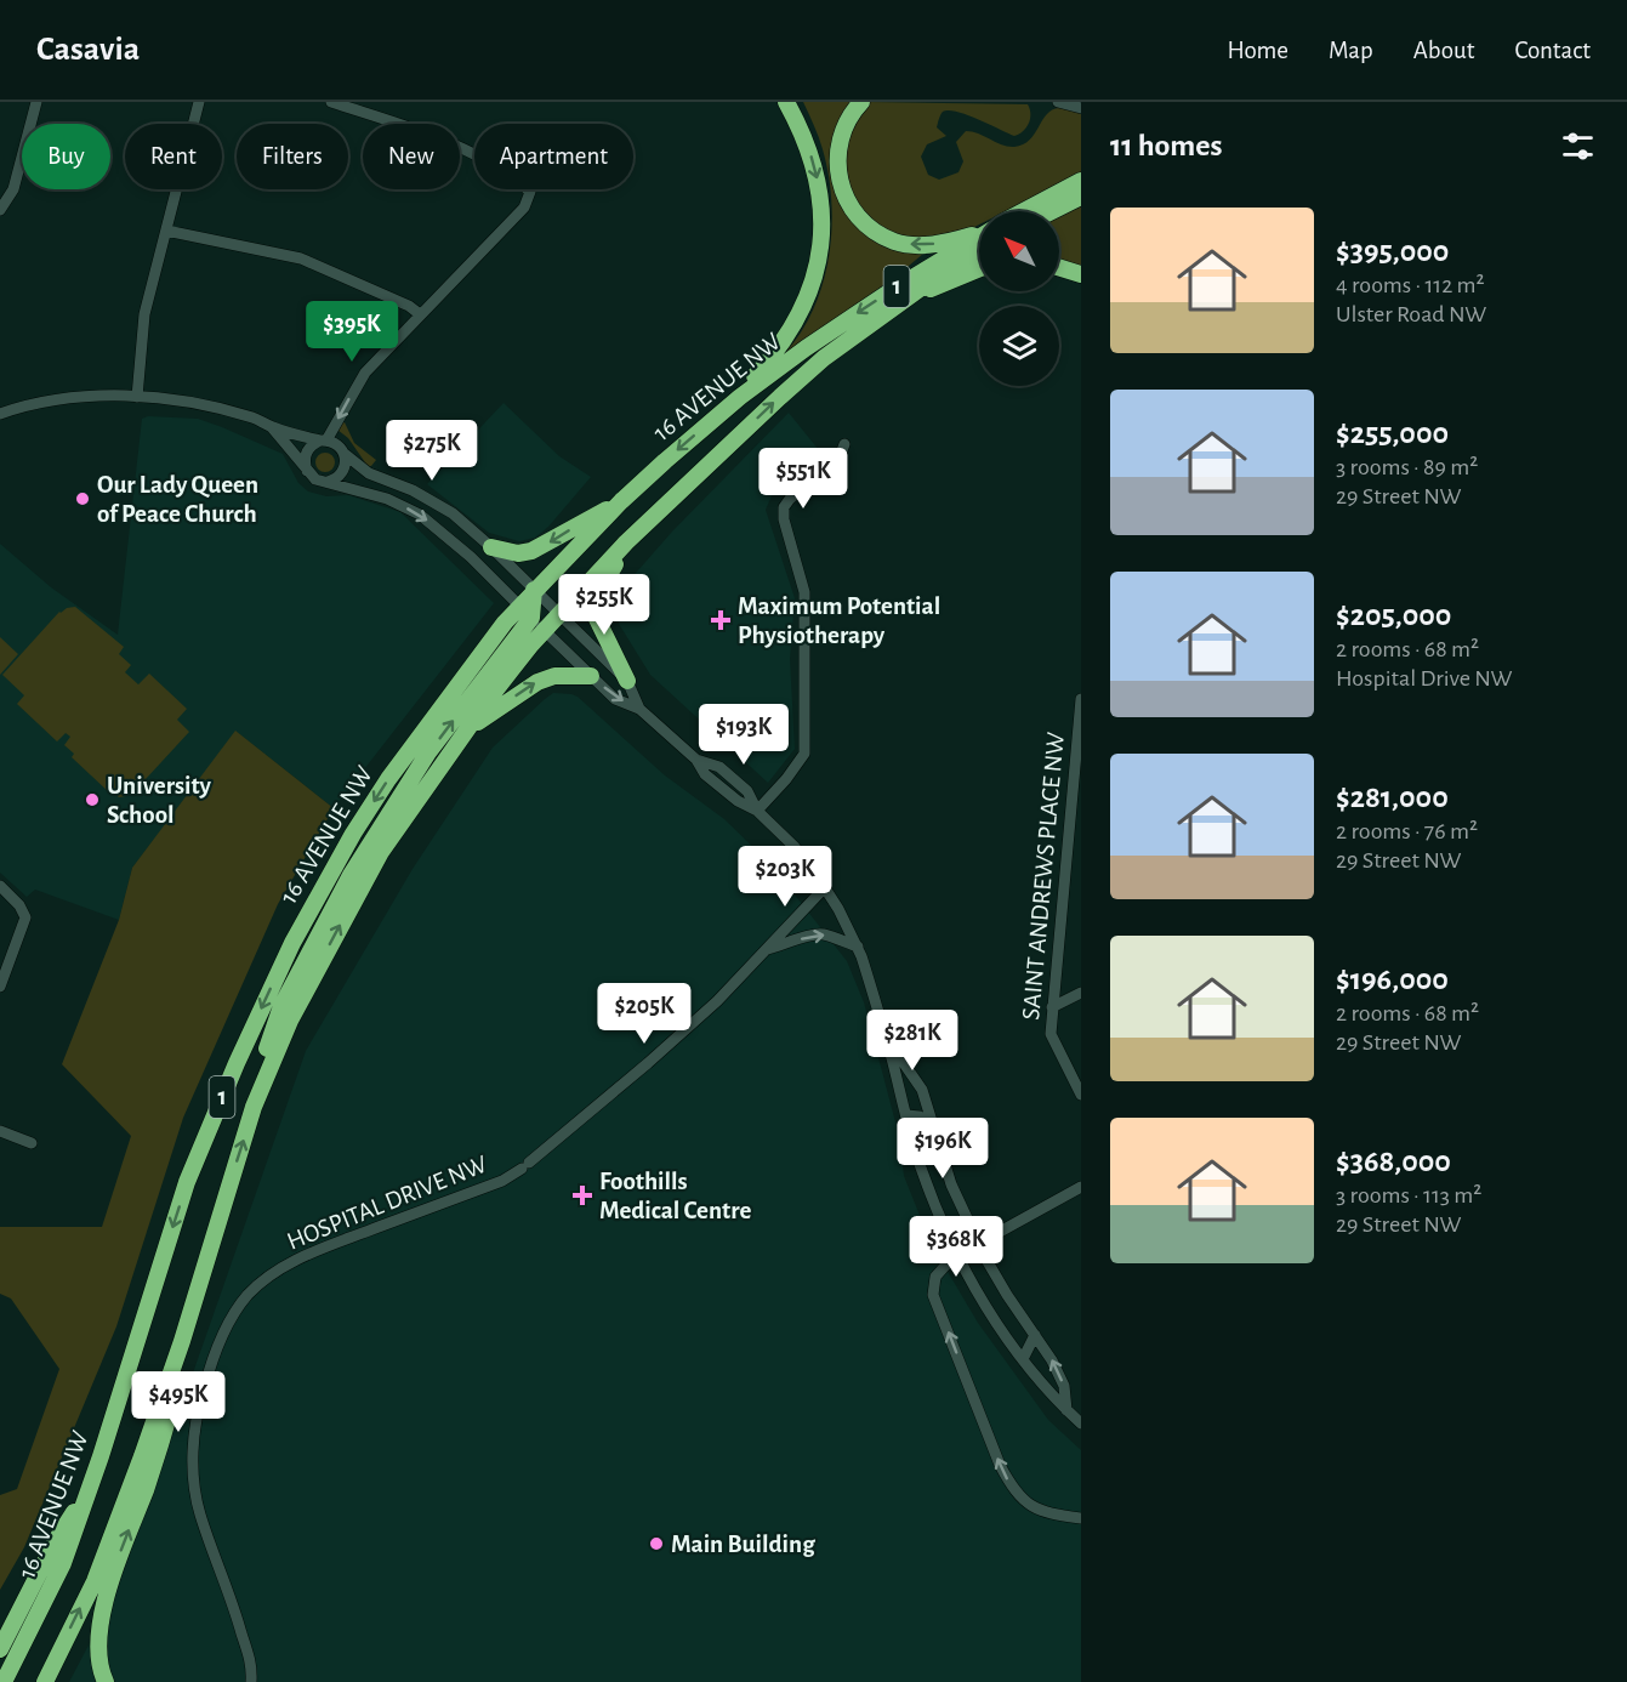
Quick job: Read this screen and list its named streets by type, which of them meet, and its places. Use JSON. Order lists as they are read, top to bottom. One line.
{"streets":{"highway":["1","16 AVENUE NW"],"street":["SAINT ANDREWS PLACE NW","HOSPITAL DRIVE NW"]},"places":{"other":["Our Lady Queen of Peace Church","University School","Main Building"],"health":["Maximum Potential Physiotherapy","Foothills Medical Centre"]},"north":"top left","page":{"header":"Casavia","nav":["Home","Map","About","Contact"],"heading":"11 homes","chip":["Buy","Rent","Filters","New","Apartment"],"list":[{"name":"$395,000","note":"4 rooms · 112 m² · Ulster Road NW"},{"name":"$255,000","note":"3 rooms · 89 m² · 29 Street NW"},{"name":"$205,000","note":"2 rooms · 68 m² · Hospital Drive NW"},{"name":"$281,000","note":"2 rooms · 76 m² · 29 Street NW"},{"name":"$196,000","note":"2 rooms · 68 m² · 29 Street NW"},{"name":"$368,000","note":"3 rooms · 113 m² · 29 Street NW"}],"price":["$395K","$275K","$551K","$255K","$193K","$203K","$205K","$281K","$196K","$368K","$495K"]}}
